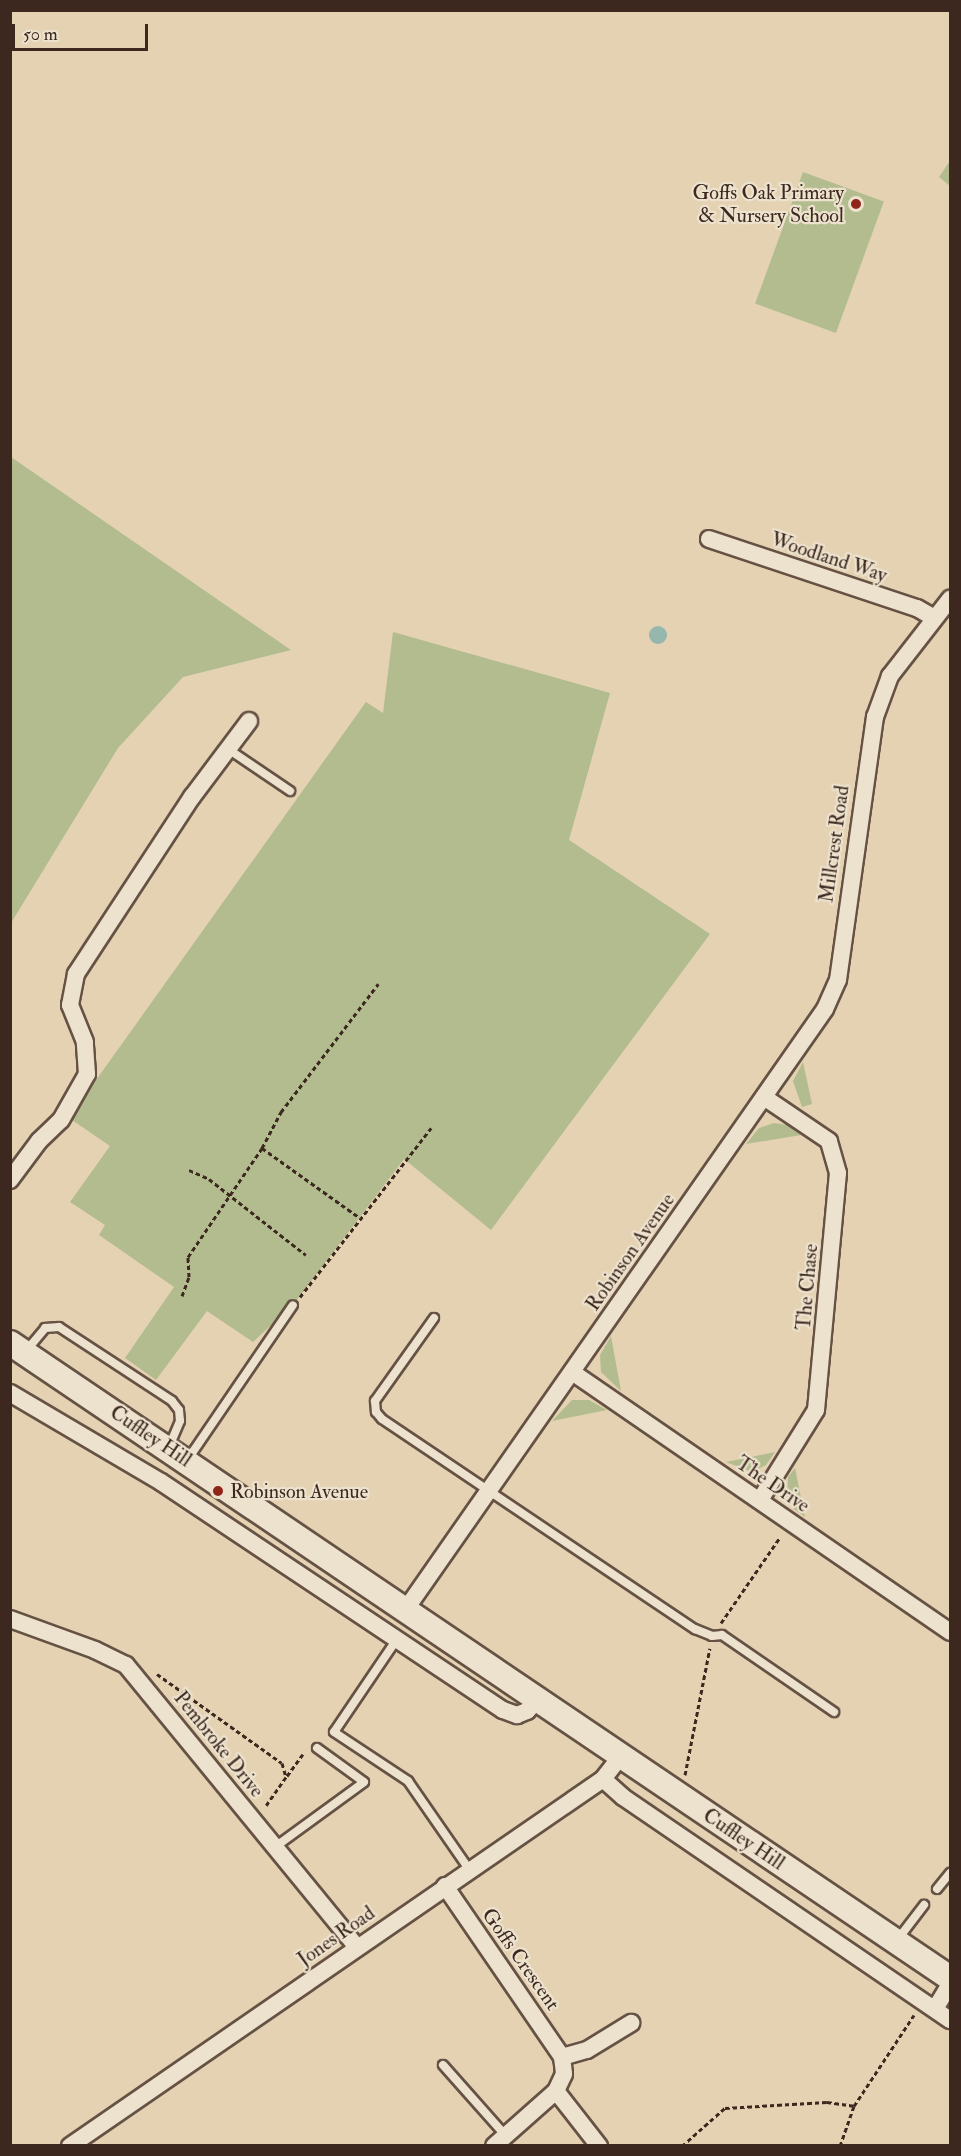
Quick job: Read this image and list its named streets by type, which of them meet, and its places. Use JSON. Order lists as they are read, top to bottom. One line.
{"streets":{"main road":["Cuffley Hill"],"street":["Woodland Way","Millcrest Road","Robinson Avenue","The Chase","The Drive","Pembroke Drive","Jones Road","Goffs Crescent"]},"crossings":[["Woodland Way","Millcrest Road"],["Millcrest Road","Robinson Avenue"],["Millcrest Road","The Chase"],["Robinson Avenue","The Chase"],["Robinson Avenue","Cuffley Hill"],["Robinson Avenue","The Drive"],["The Chase","The Drive"],["Cuffley Hill","Jones Road"],["Pembroke Drive","Jones Road"],["Jones Road","Goffs Crescent"]],"places":["Goffs Oak Primary & Nursery School","Robinson Avenue"],"scale_bar":"50 m"}
